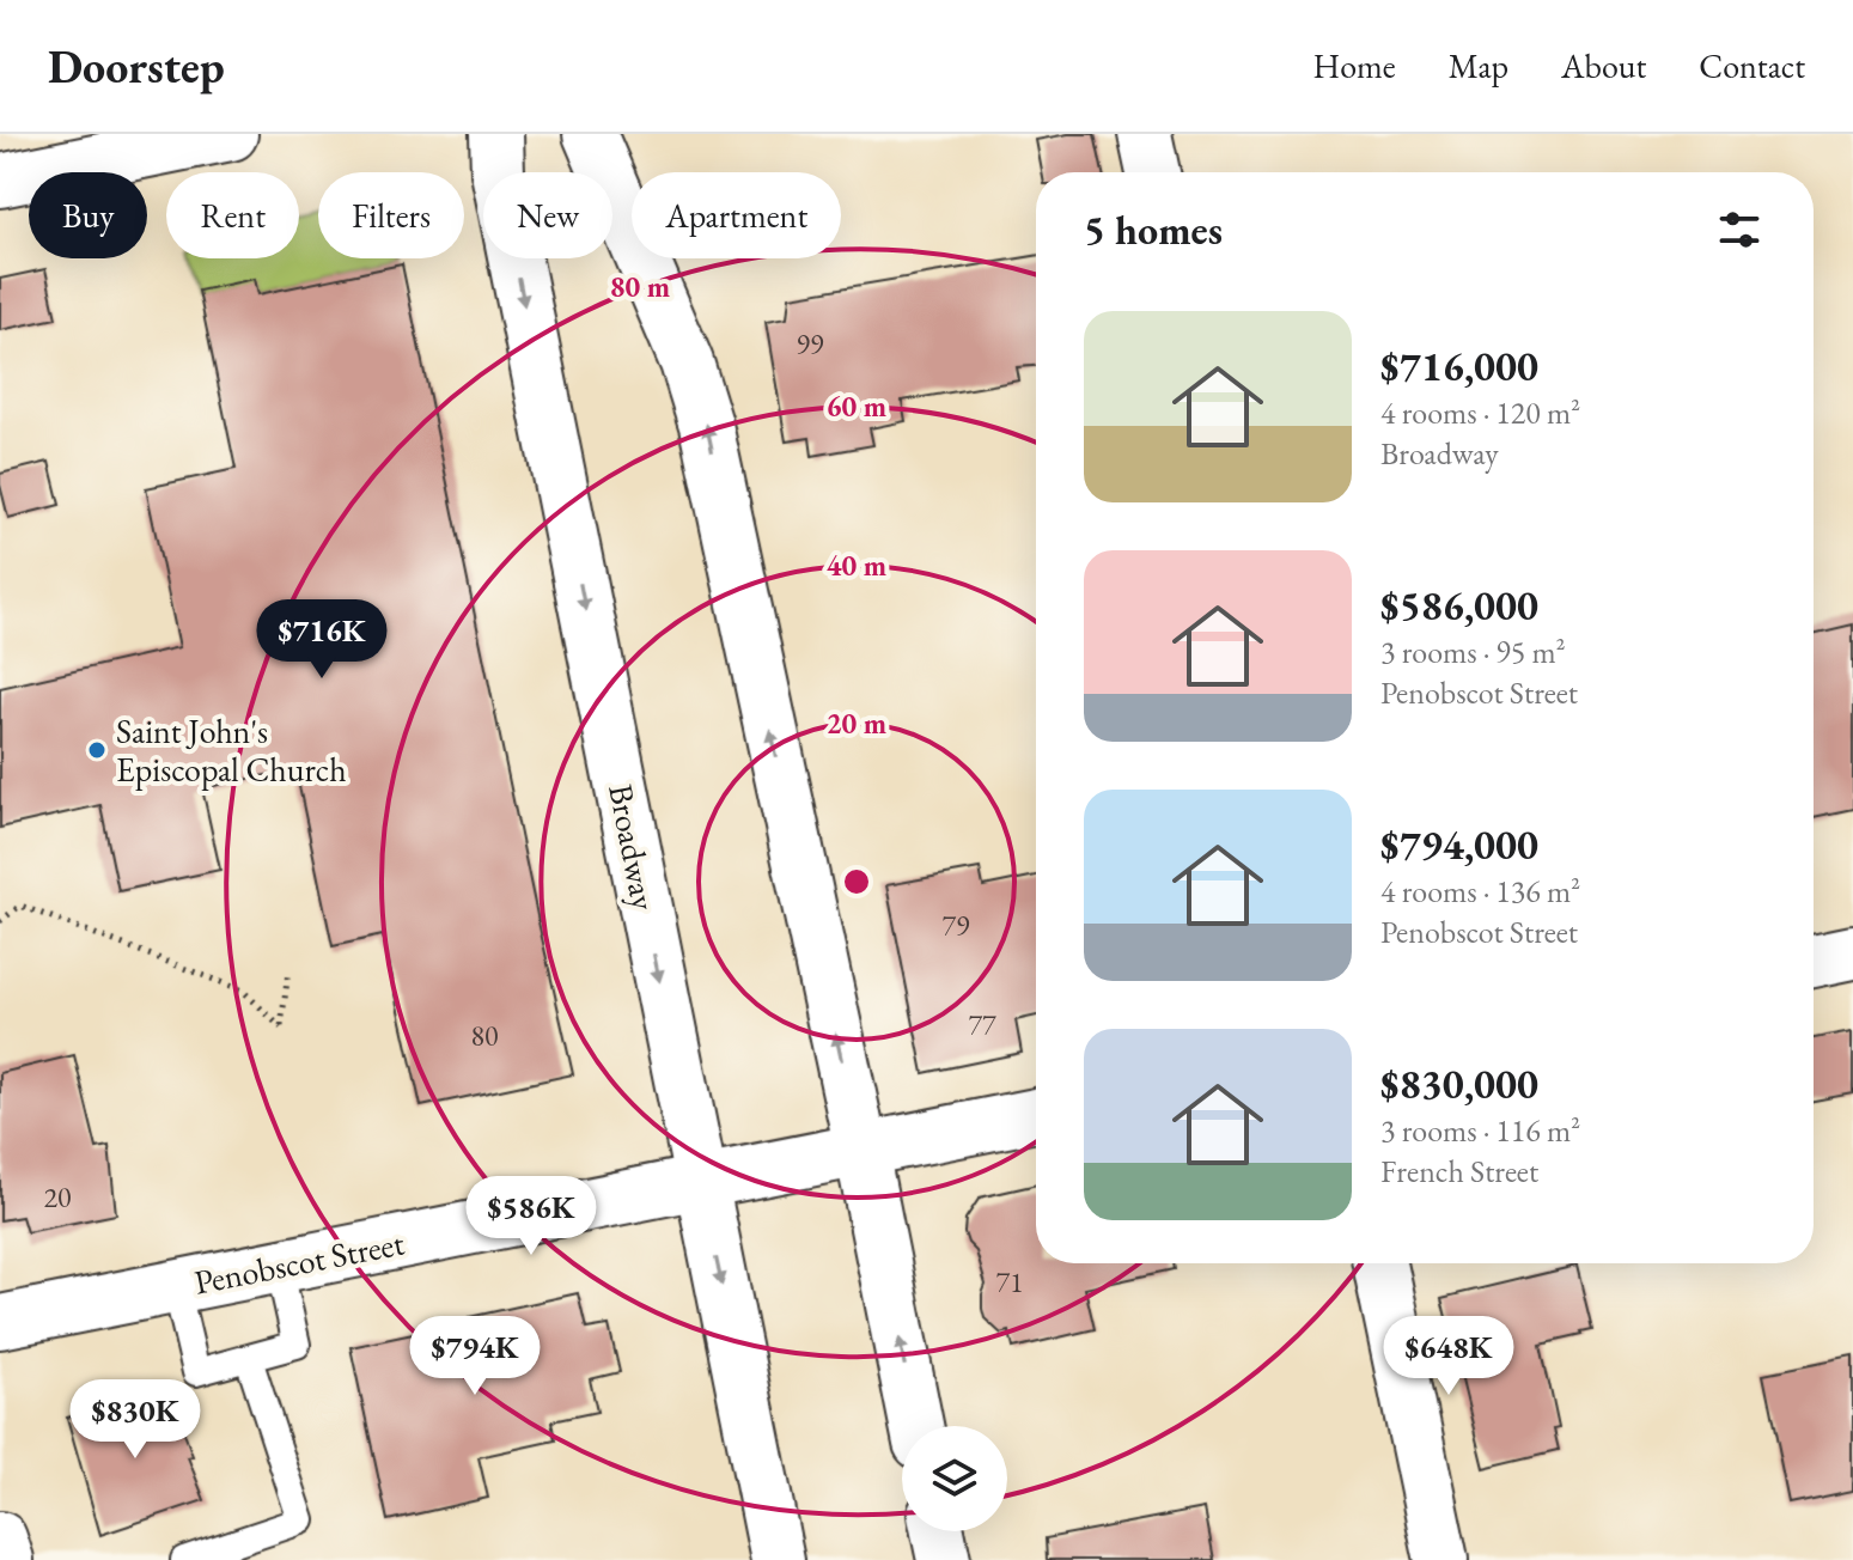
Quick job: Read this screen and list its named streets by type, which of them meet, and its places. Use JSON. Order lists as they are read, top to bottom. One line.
{"streets":{"main road":["Broadway","Penobscot Street"]},"crossings":[["Broadway","Penobscot Street"]],"places":["Saint John's Episcopal Church"],"house_numbers":["99","79","77","80","20","71"],"page":{"header":"Doorstep","nav":["Home","Map","About","Contact"],"chip":["Buy","Rent","Filters","New","Apartment"],"heading":"5 homes","list":[{"name":"$716,000","note":"4 rooms · 120 m² · Broadway"},{"name":"$586,000","note":"3 rooms · 95 m² · Penobscot Street"},{"name":"$794,000","note":"4 rooms · 136 m² · Penobscot Street"},{"name":"$830,000","note":"3 rooms · 116 m² · French Street"}],"price":["$716K","$586K","$794K","$648K","$830K"]},"rings":["80 m","60 m","40 m","20 m"]}
